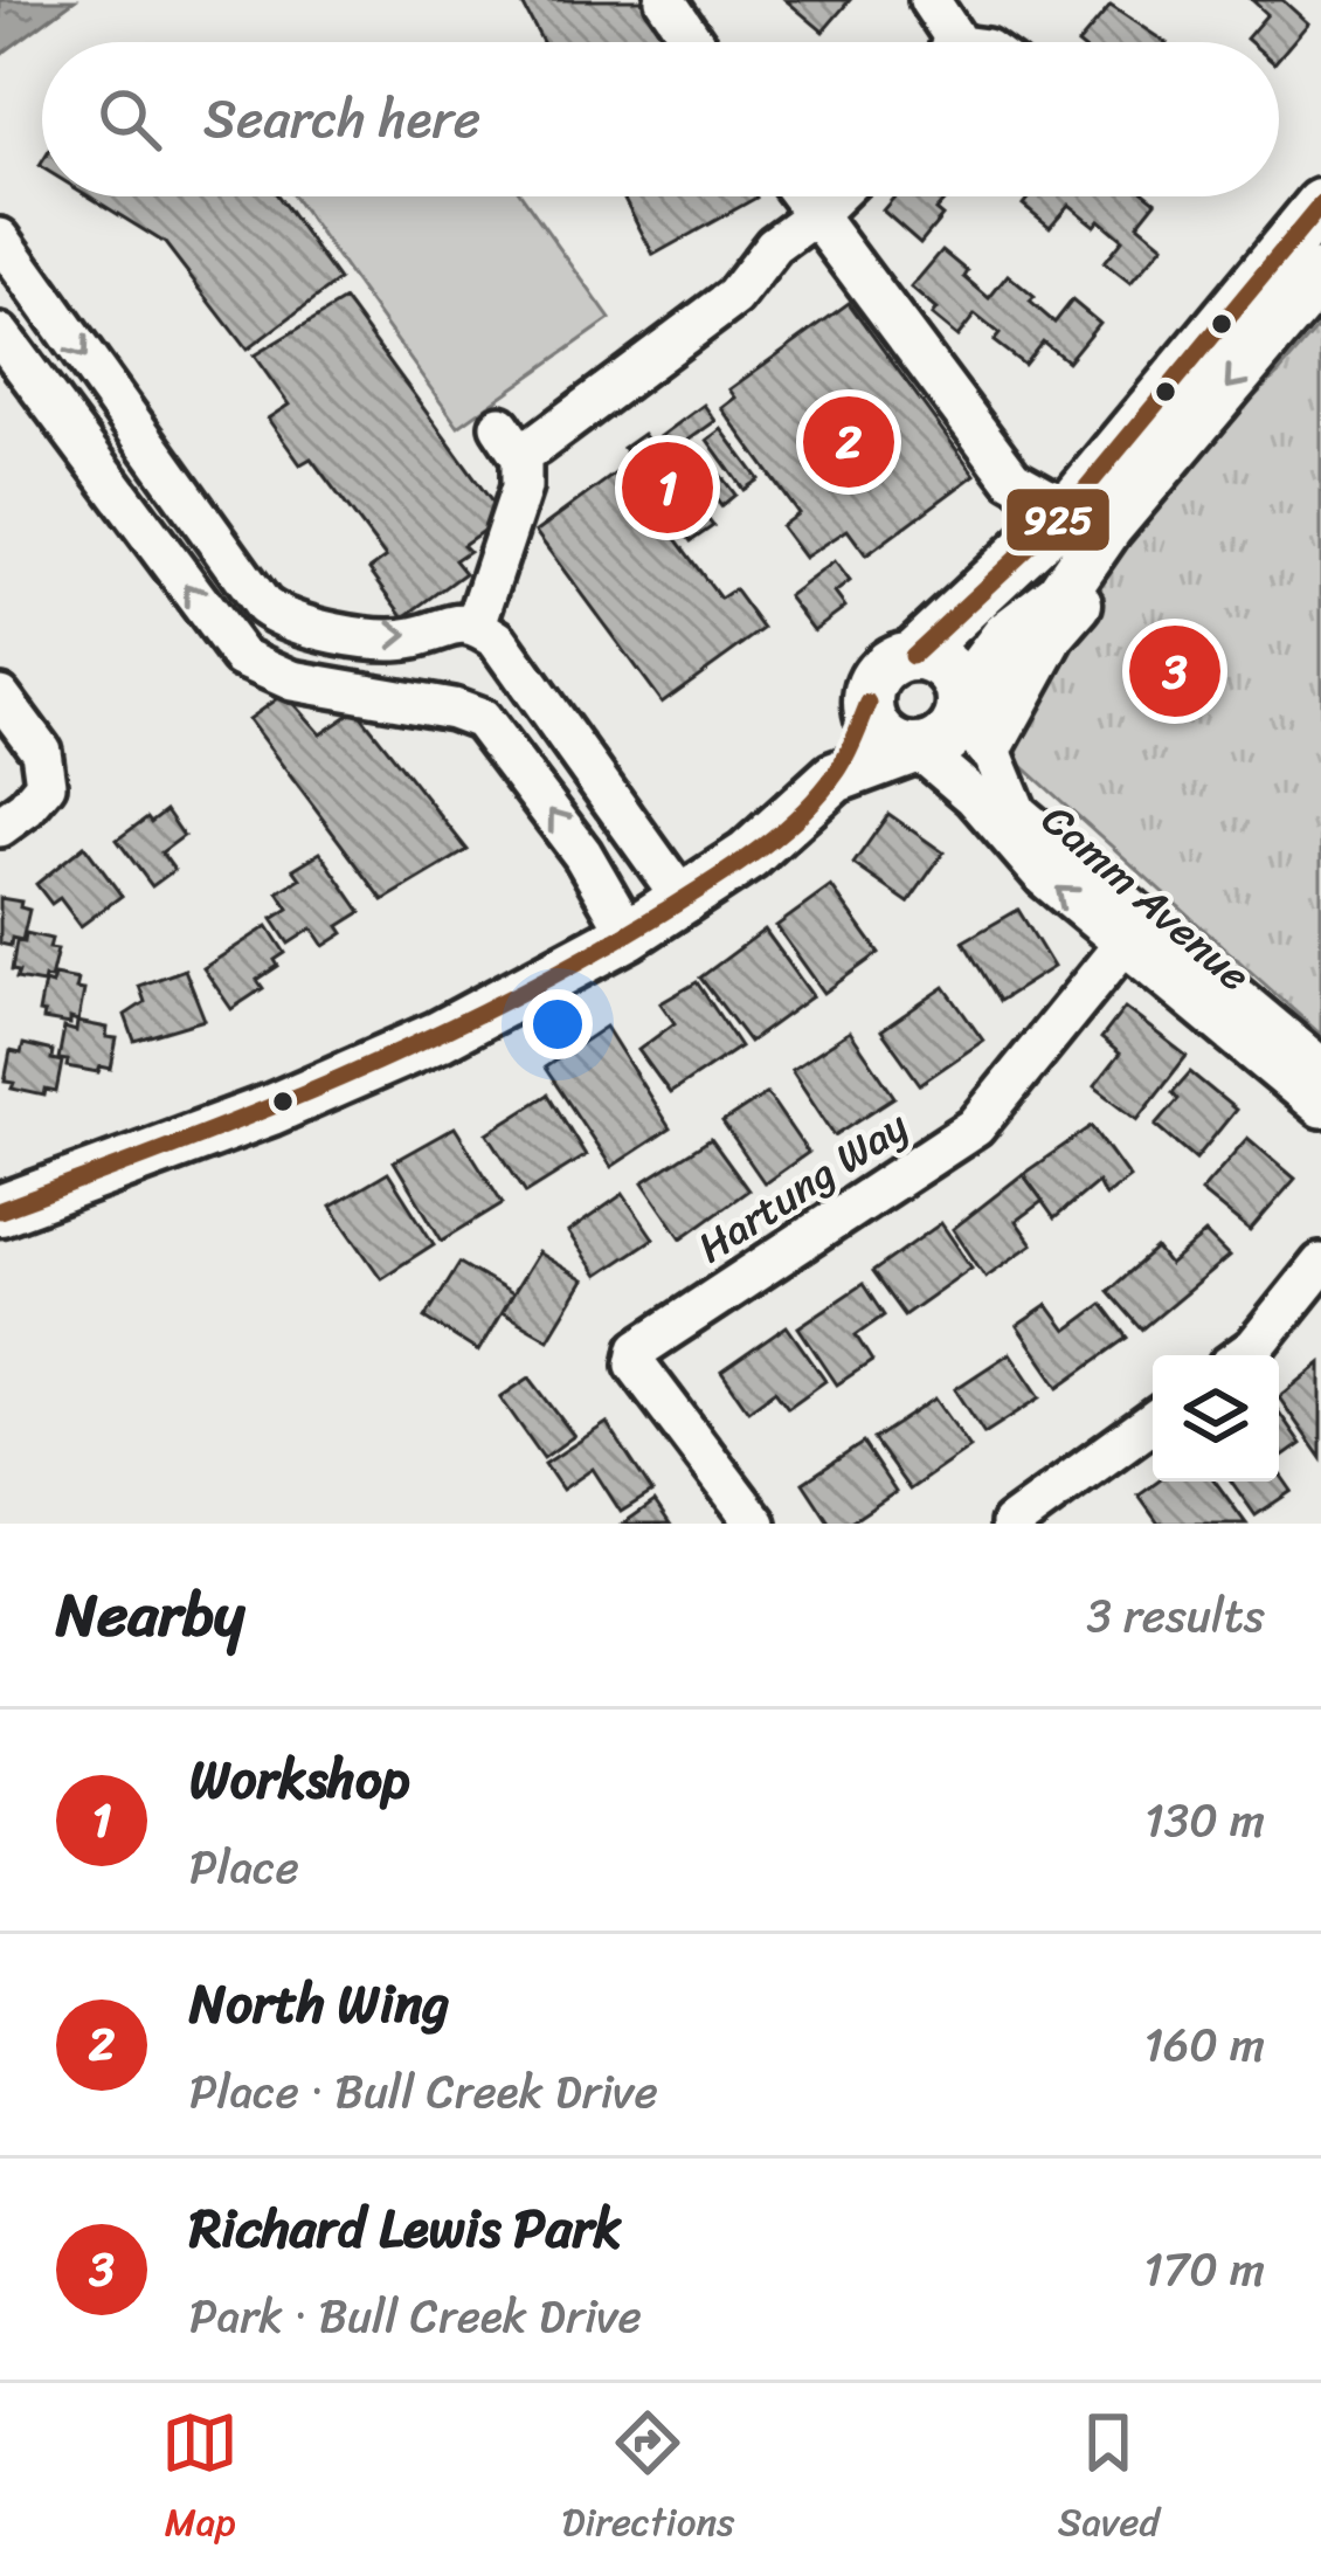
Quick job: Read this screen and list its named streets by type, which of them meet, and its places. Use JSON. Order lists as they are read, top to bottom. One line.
{"streets":{"street":["Camm Avenue","Hartung Way"]},"crossings":[["Camm Avenue","Hartung Way"]],"lines":["transit line 925"],"page":{"search":"Search here","pins":["2","1","3"],"heading":["Nearby","3 results"],"list":[{"mark":"1","name":"Workshop","note":"Place","value":"130 m"},{"mark":"2","name":"North Wing","note":"Place · Bull Creek Drive","value":"160 m"},{"mark":"3","name":"Richard Lewis Park","note":"Park · Bull Creek Drive","value":"170 m"}],"nav":["Map","Directions","Saved"]}}
